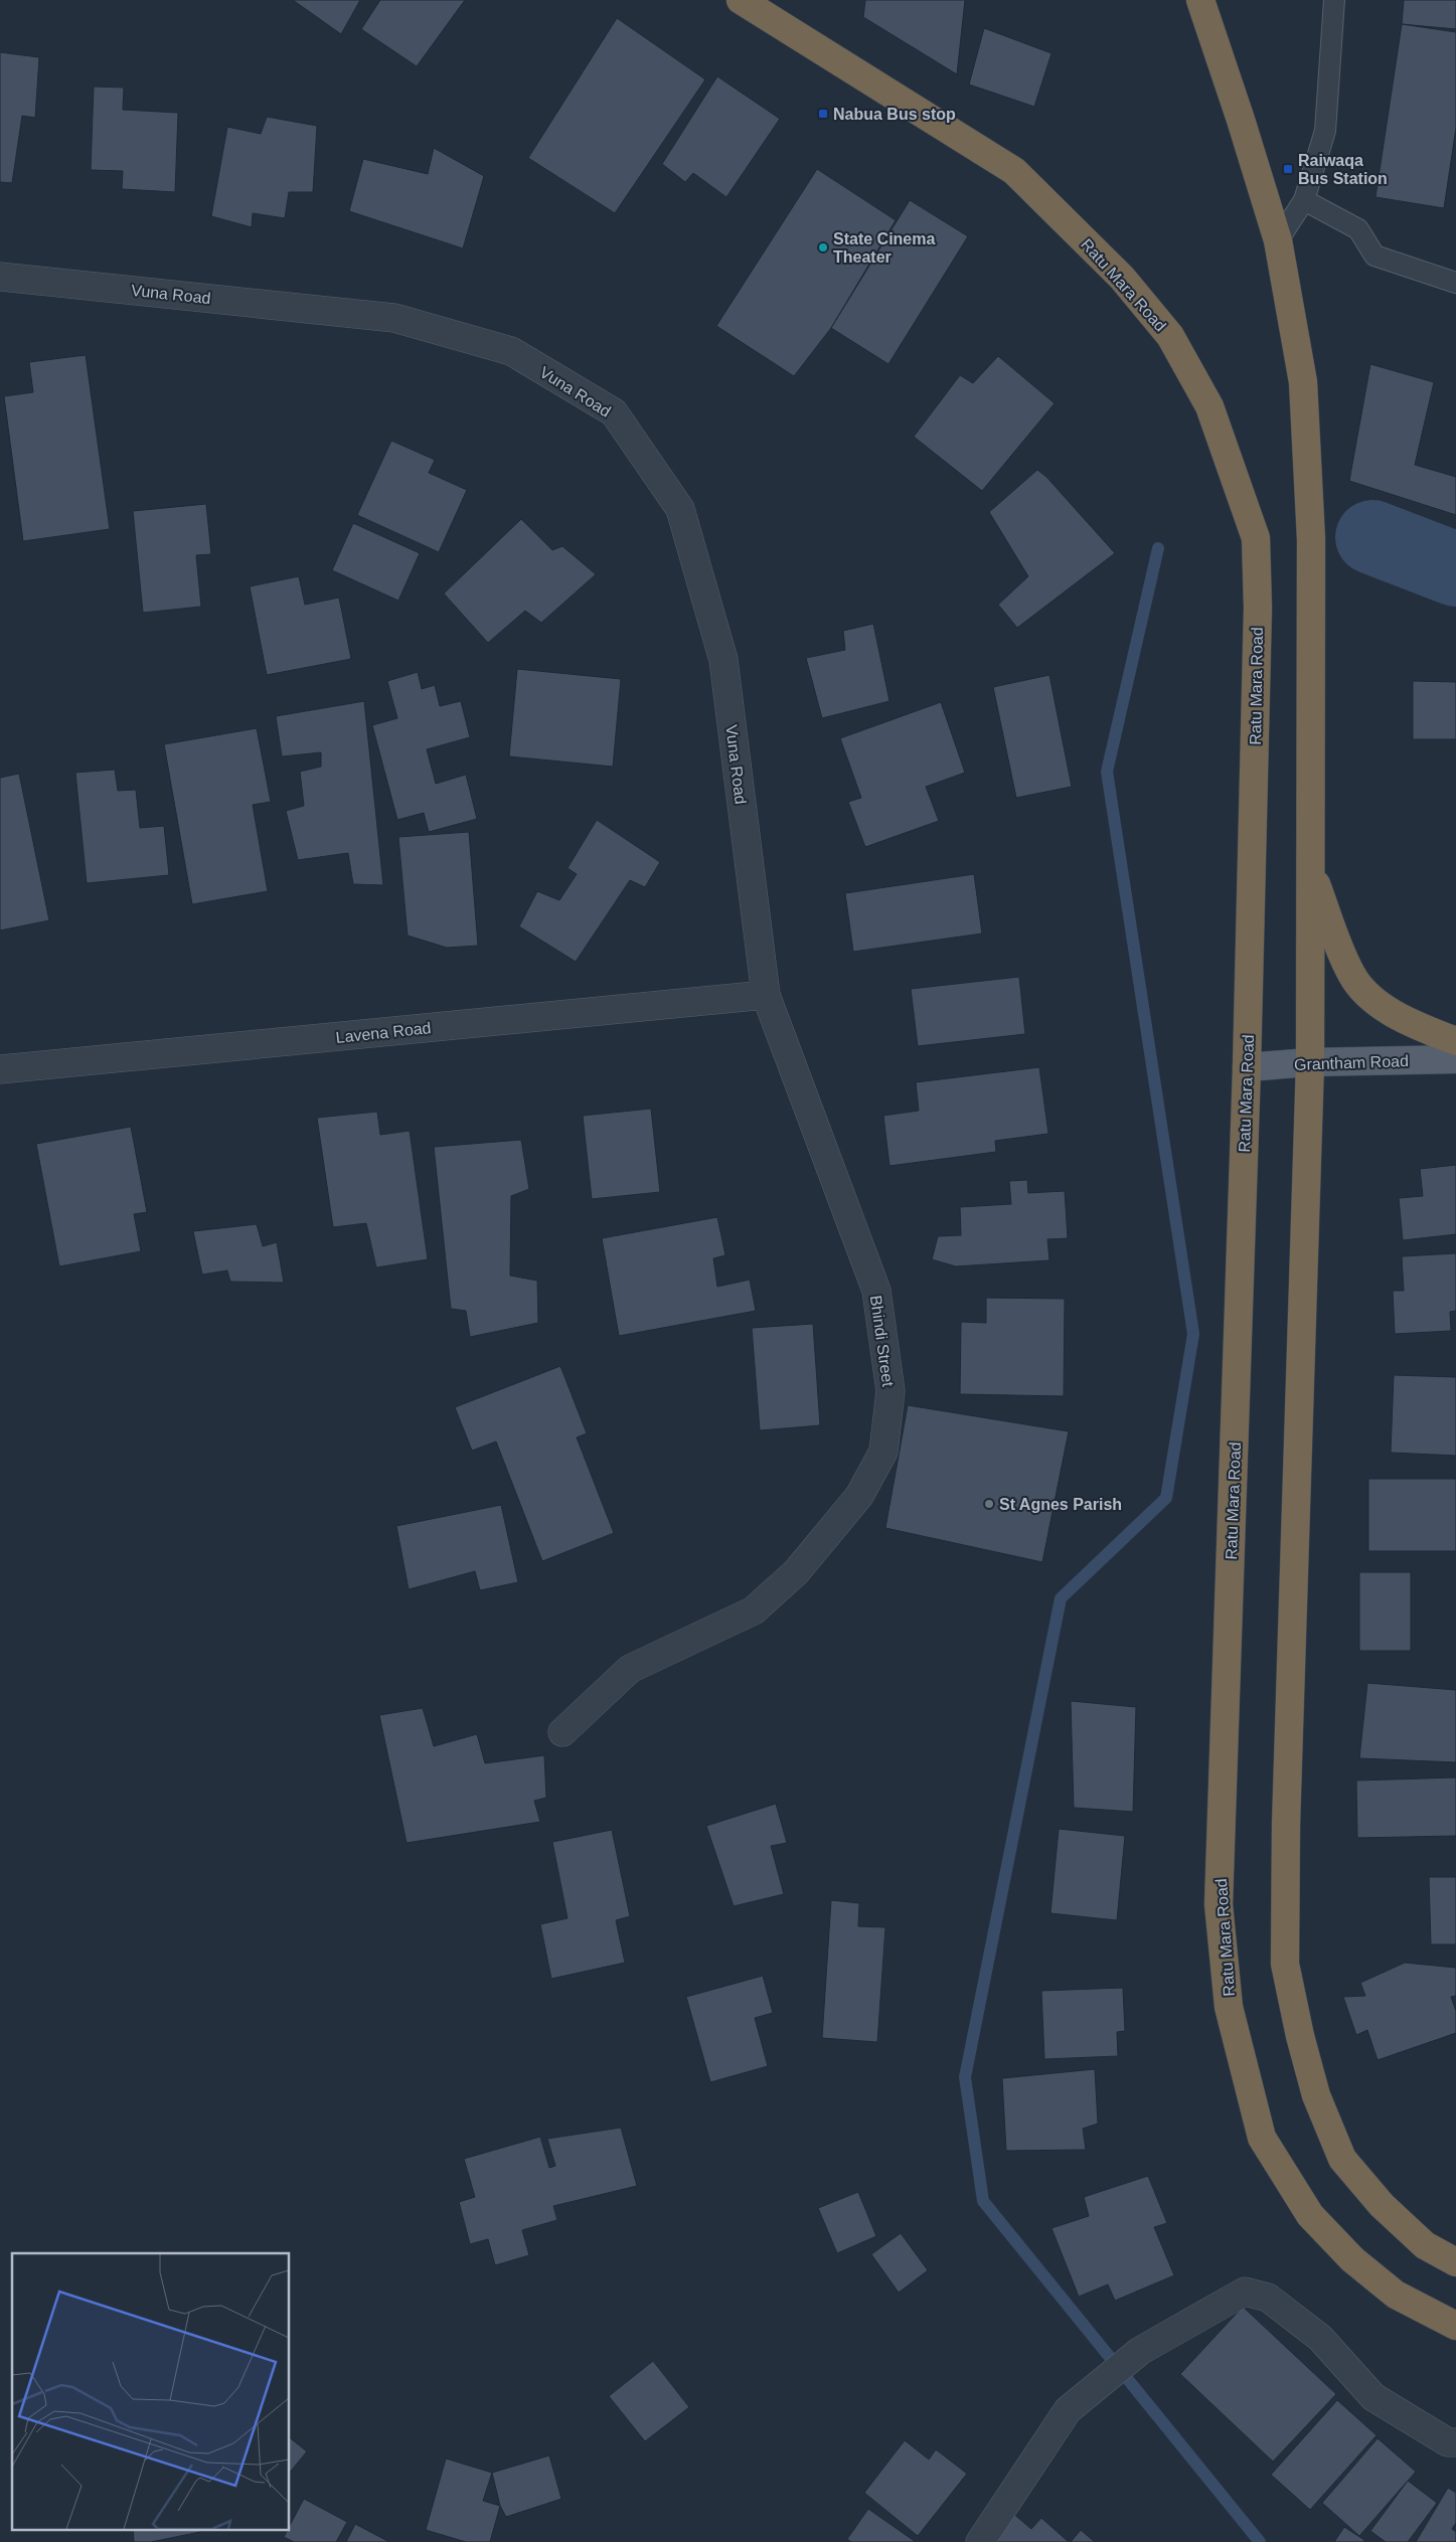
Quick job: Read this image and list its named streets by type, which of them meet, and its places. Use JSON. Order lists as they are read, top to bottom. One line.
{"streets":{"highway":["Ratu Mara Road"],"main road":["Grantham Road"],"street":["Vuna Road","Lavena Road","Bhindi Street"]},"crossings":[["Ratu Mara Road","Grantham Road"],["Vuna Road","Lavena Road"],["Vuna Road","Bhindi Street"],["Lavena Road","Bhindi Street"]],"places":{"transit":["Nabua Bus stop","Raiwaqa Bus Station"],"other":["State Cinema Theater","St Agnes Parish"]}}
